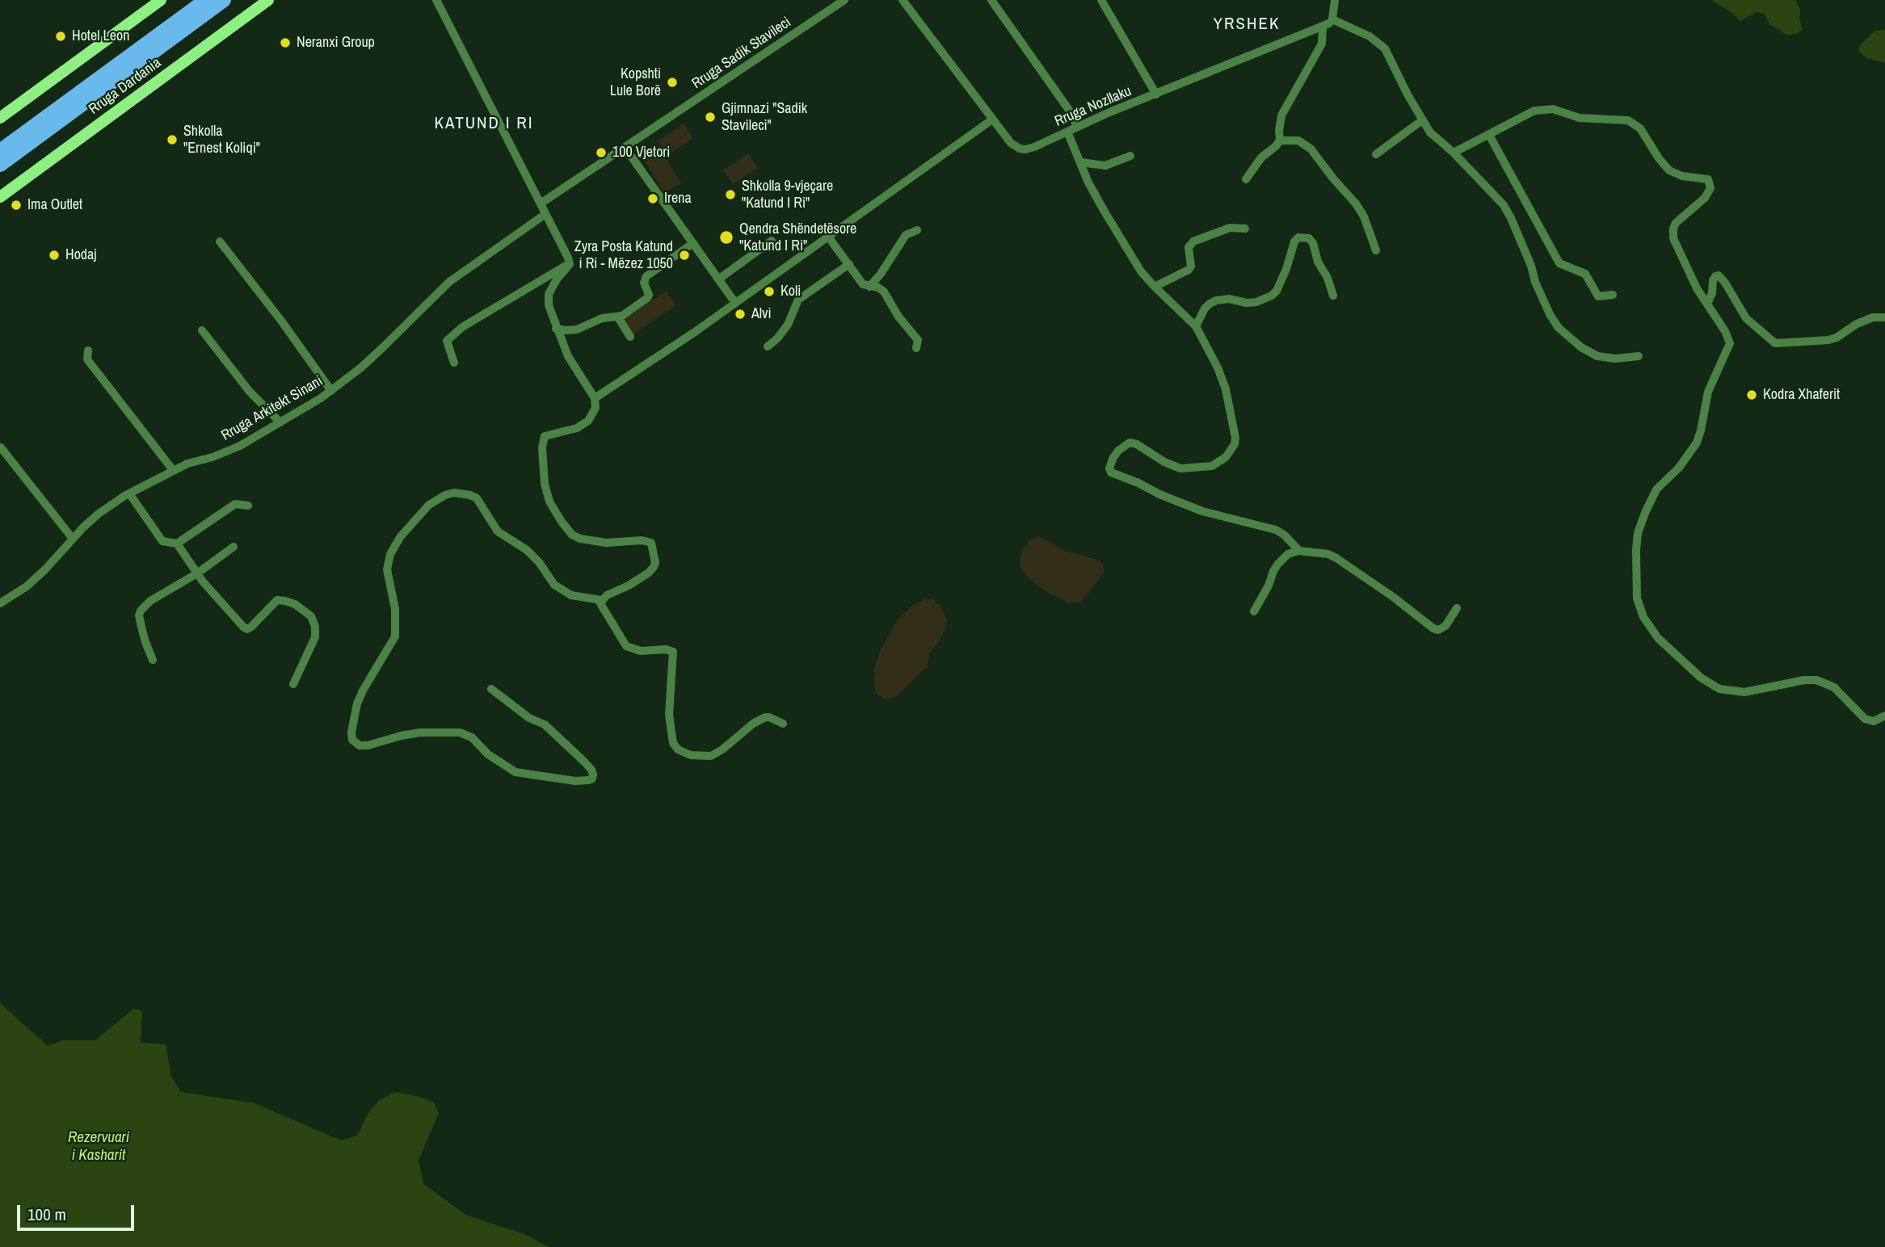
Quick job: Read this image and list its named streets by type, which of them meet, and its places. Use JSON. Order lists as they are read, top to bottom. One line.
{"streets":{"main road":["Rruga Dardania"],"street":["Rruga Sadik Stavileci","Rruga Nozllaku","Rruga Arkitekt Sinani"]},"districts":["YRSHEK","KATUND I RI"],"water":["Rezervuari i Kasharit"],"places":["Hotel Leon","Neranxi Group","Kopshti Lule Borë","Gjimnazi \"Sadik Stavileci\"","Shkolla \"Ernest Koliqi\"","100 Vjetori","Shkolla 9-vjeçare \"Katund I Ri\"","Irena","Ima Outlet","Qendra Shëndetësore \"Katund I Ri\"","Hodaj","Zyra Posta Katund i Ri - Mëzez 1050","Koli","Alvi","Kodra Xhaferit"],"scale_bar":"100 m"}
